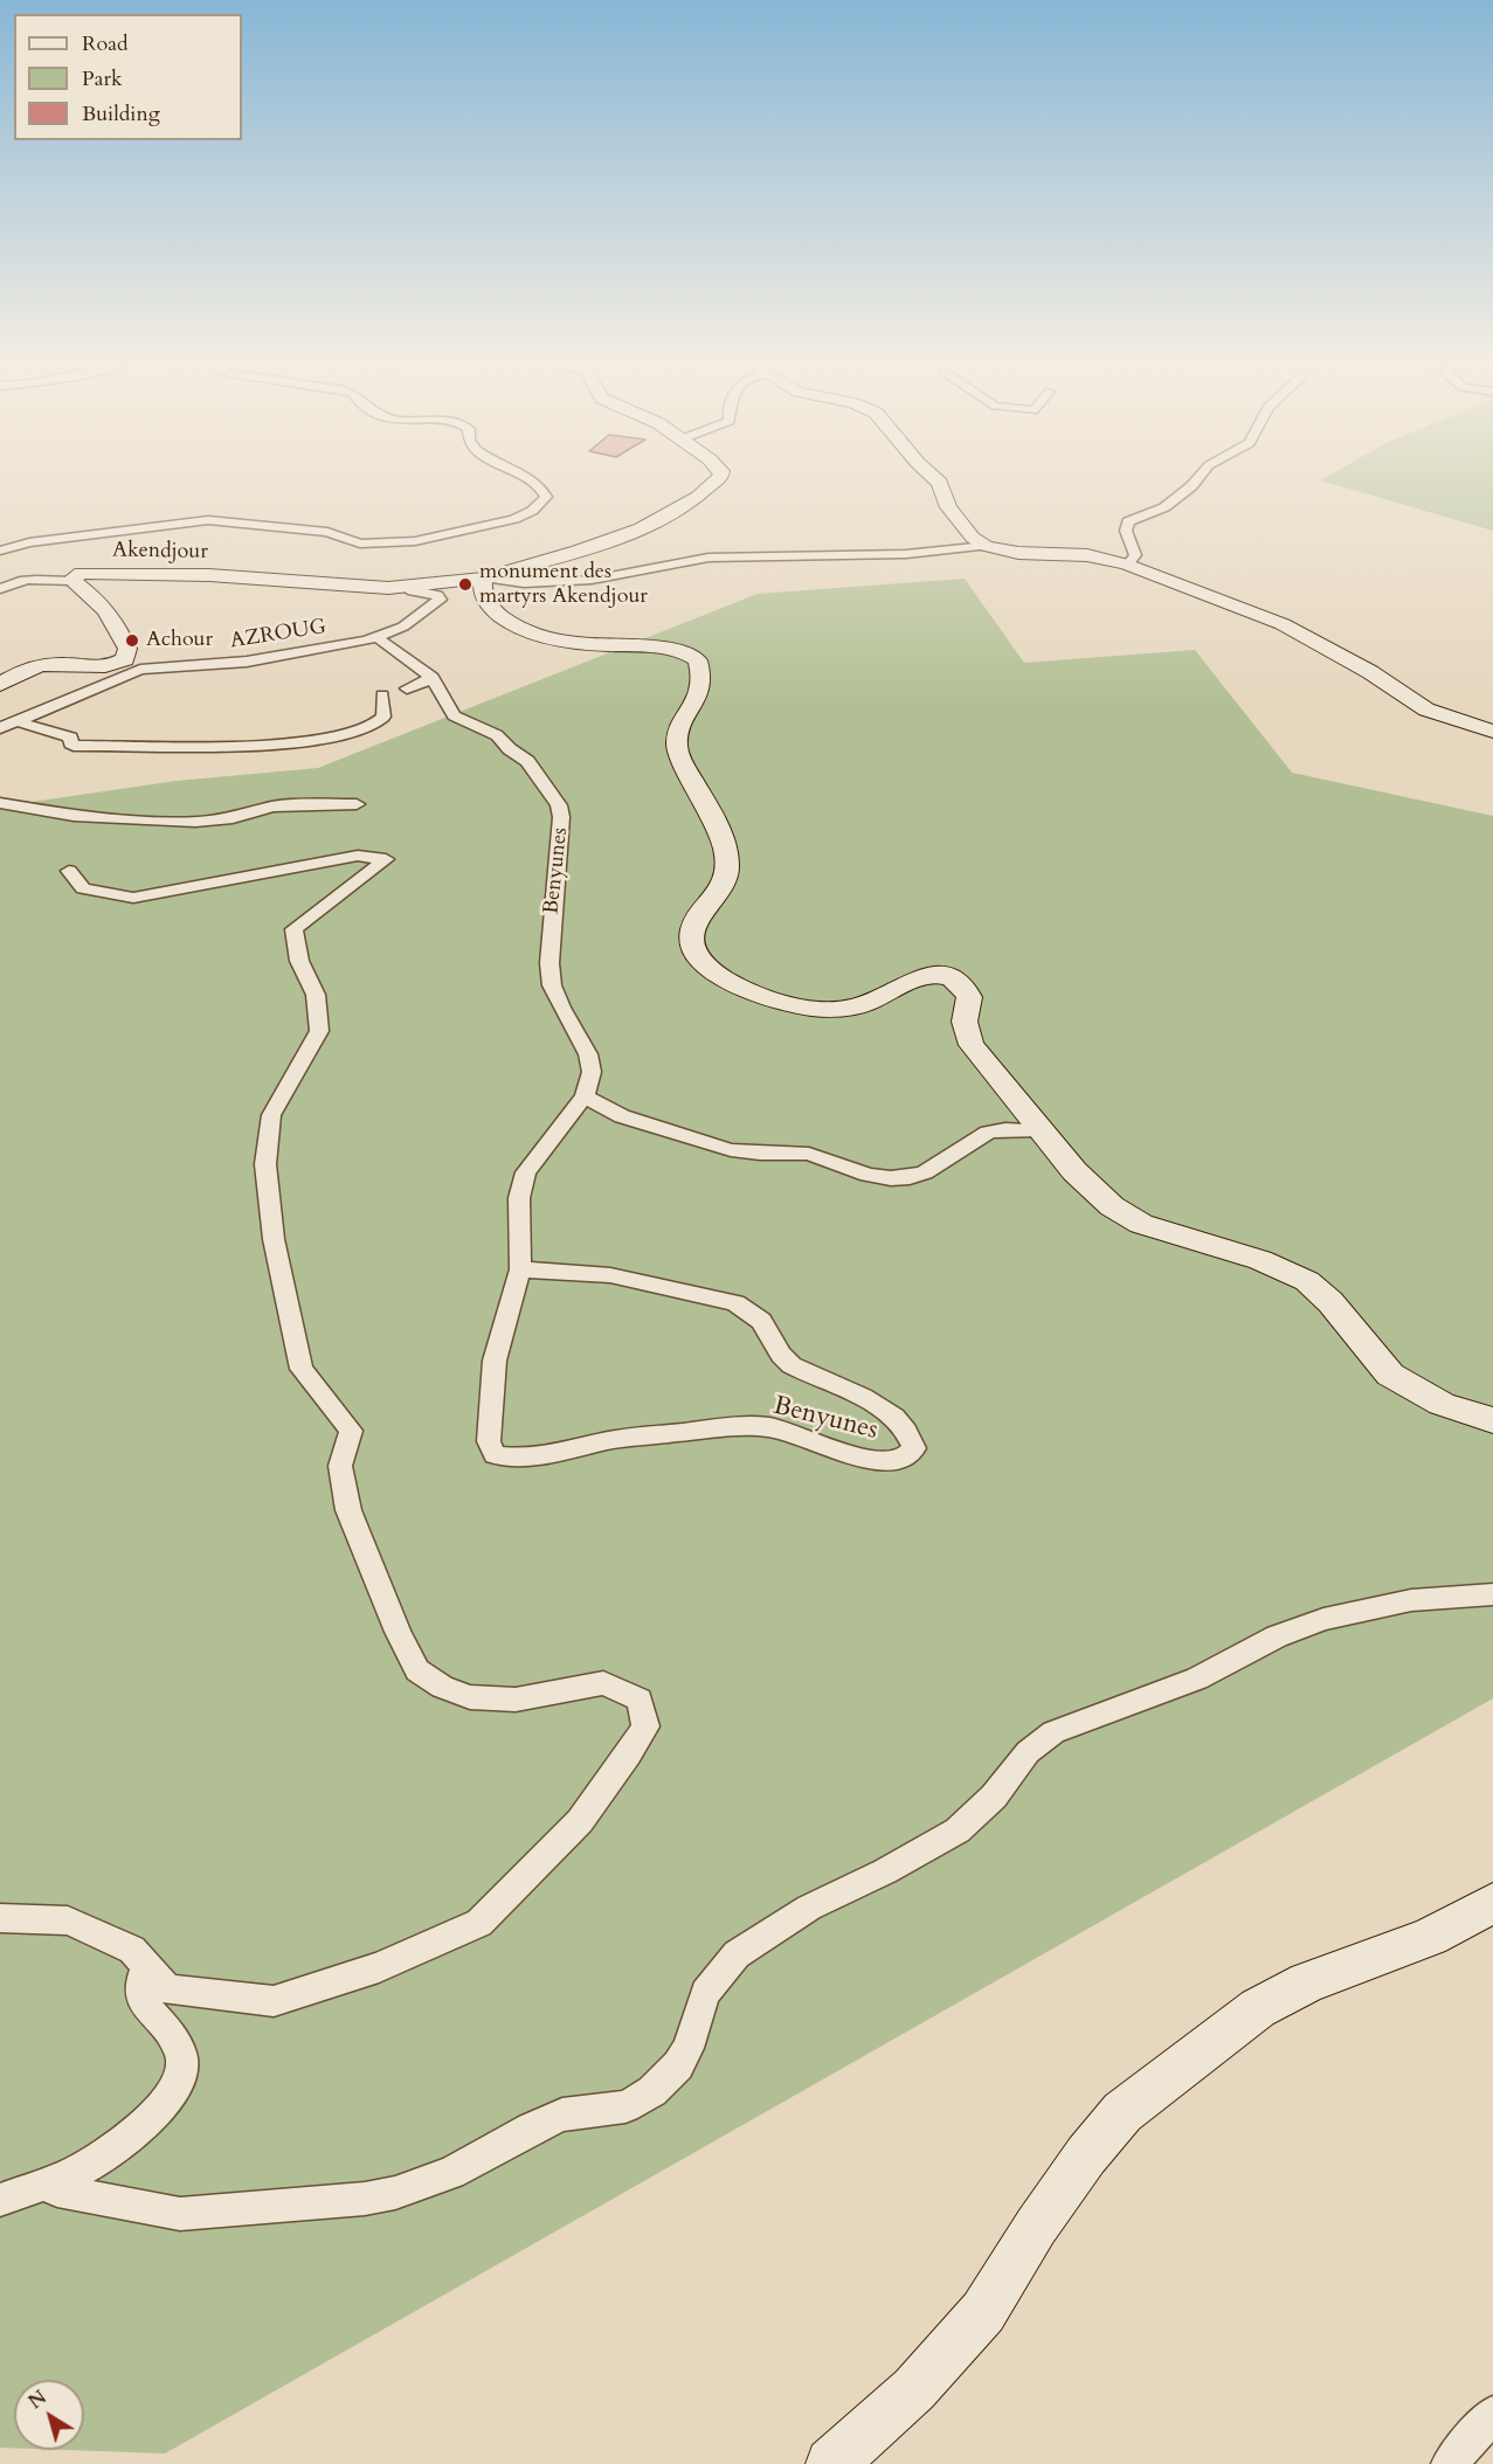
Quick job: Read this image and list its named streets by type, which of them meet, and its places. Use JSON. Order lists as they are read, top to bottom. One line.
{"streets":{"main road":["Akendjour"],"street":["AZROUG","Benyunes"]},"crossings":[["Akendjour","AZROUG"],["AZROUG","Benyunes"]],"places":["monument des martyrs Akendjour","Achour"],"legend":["Road","Park","Building"],"north":"top left"}
